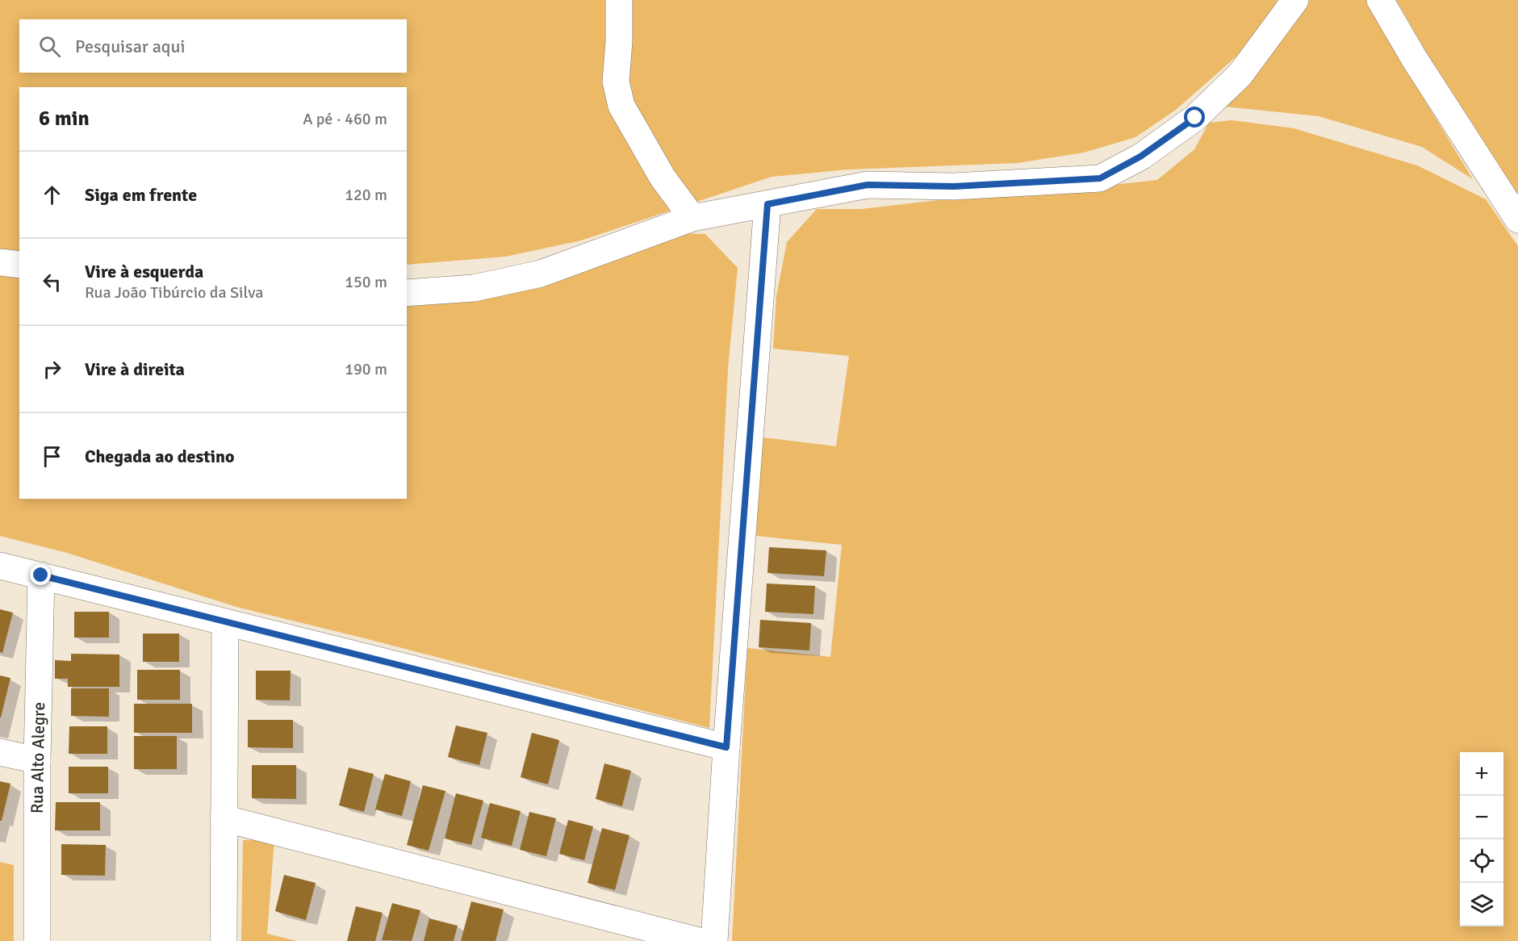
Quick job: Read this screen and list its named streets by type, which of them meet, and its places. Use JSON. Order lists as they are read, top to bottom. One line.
{"streets":{"street":["Rua Alto Alegre"]},"page":{"search":"Pesquisar aqui","heading":["6 min","A pé · 460 m"],"list":[["Siga em frente","120 m"],["Vire à esquerda","Rua João Tibúrcio da Silva","150 m"],["Vire à direita","190 m"],"Chegada ao destino"],"map_buttons":["+","−"]}}
